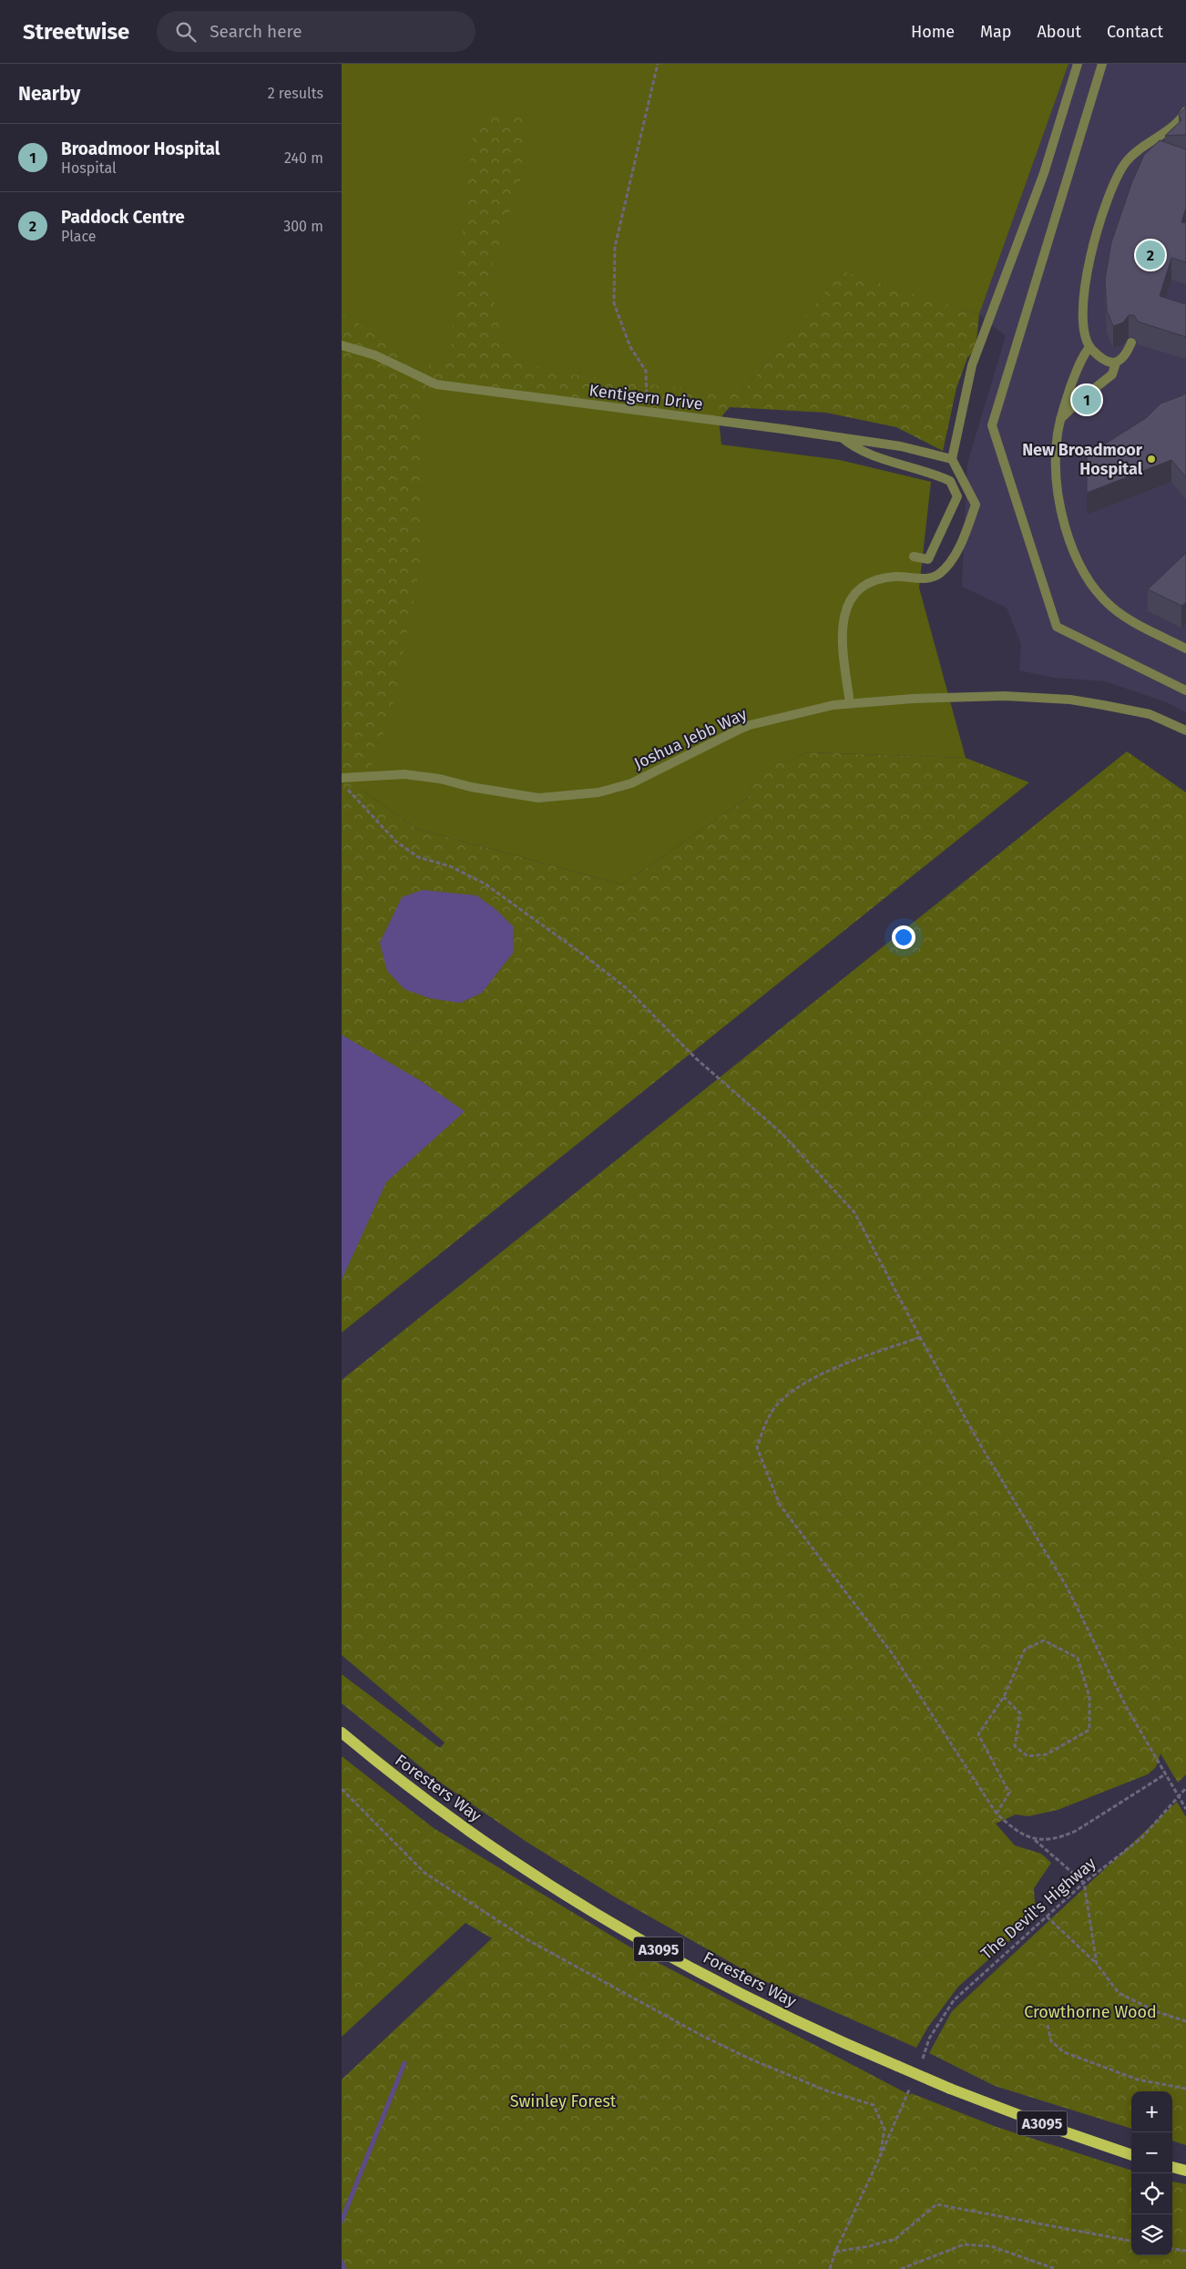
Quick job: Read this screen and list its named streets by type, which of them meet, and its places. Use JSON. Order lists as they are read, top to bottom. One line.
{"streets":{"main road":["Foresters Way","A3095"],"lane":["Kentigern Drive","Joshua Jebb Way"],"path":["The Devil's Highway"]},"parks":["Crowthorne Wood","Swinley Forest"],"places":["New Broadmoor Hospital"],"page":{"header":"Streetwise","search":"Search here","nav":["Home","Map","About","Contact"],"heading":["Nearby","2 results"],"list":[{"mark":"1","name":"Broadmoor Hospital","note":"Hospital","value":"240 m"},{"mark":"2","name":"Paddock Centre","note":"Place","value":"300 m"}],"pins":["2","1"],"map_buttons":["+","−"]}}
